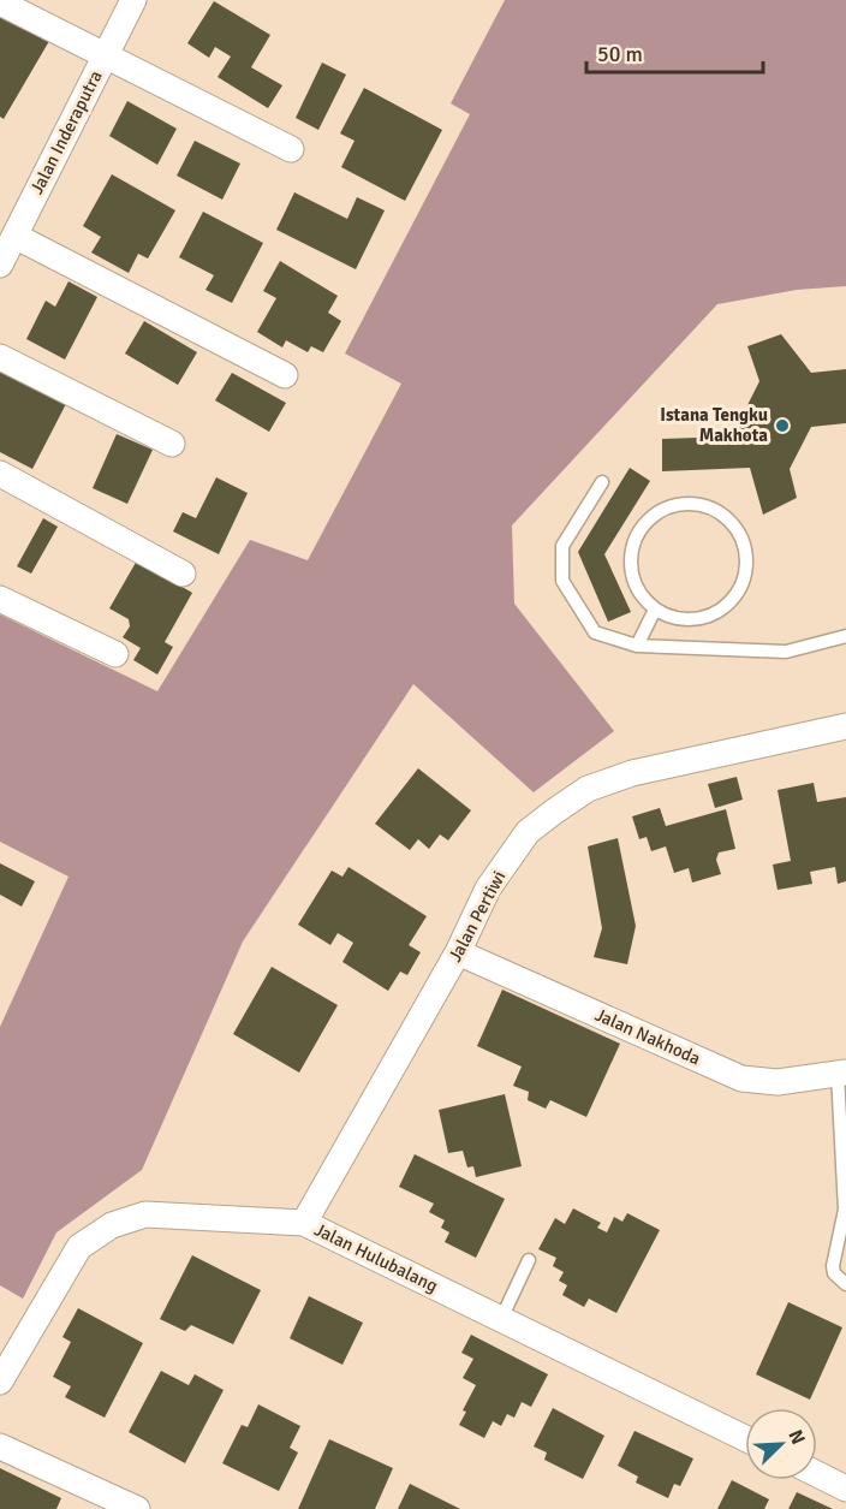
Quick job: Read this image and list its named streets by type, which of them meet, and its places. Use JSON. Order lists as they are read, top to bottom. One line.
{"streets":{"street":["Jalan Inderaputra","Jalan Pertiwi","Jalan Nakhoda","Jalan Hulubalang"]},"crossings":[["Jalan Pertiwi","Jalan Nakhoda"],["Jalan Pertiwi","Jalan Hulubalang"]],"places":["Istana Tengku Makhota"],"scale_bar":"50 m","north":"top right"}
